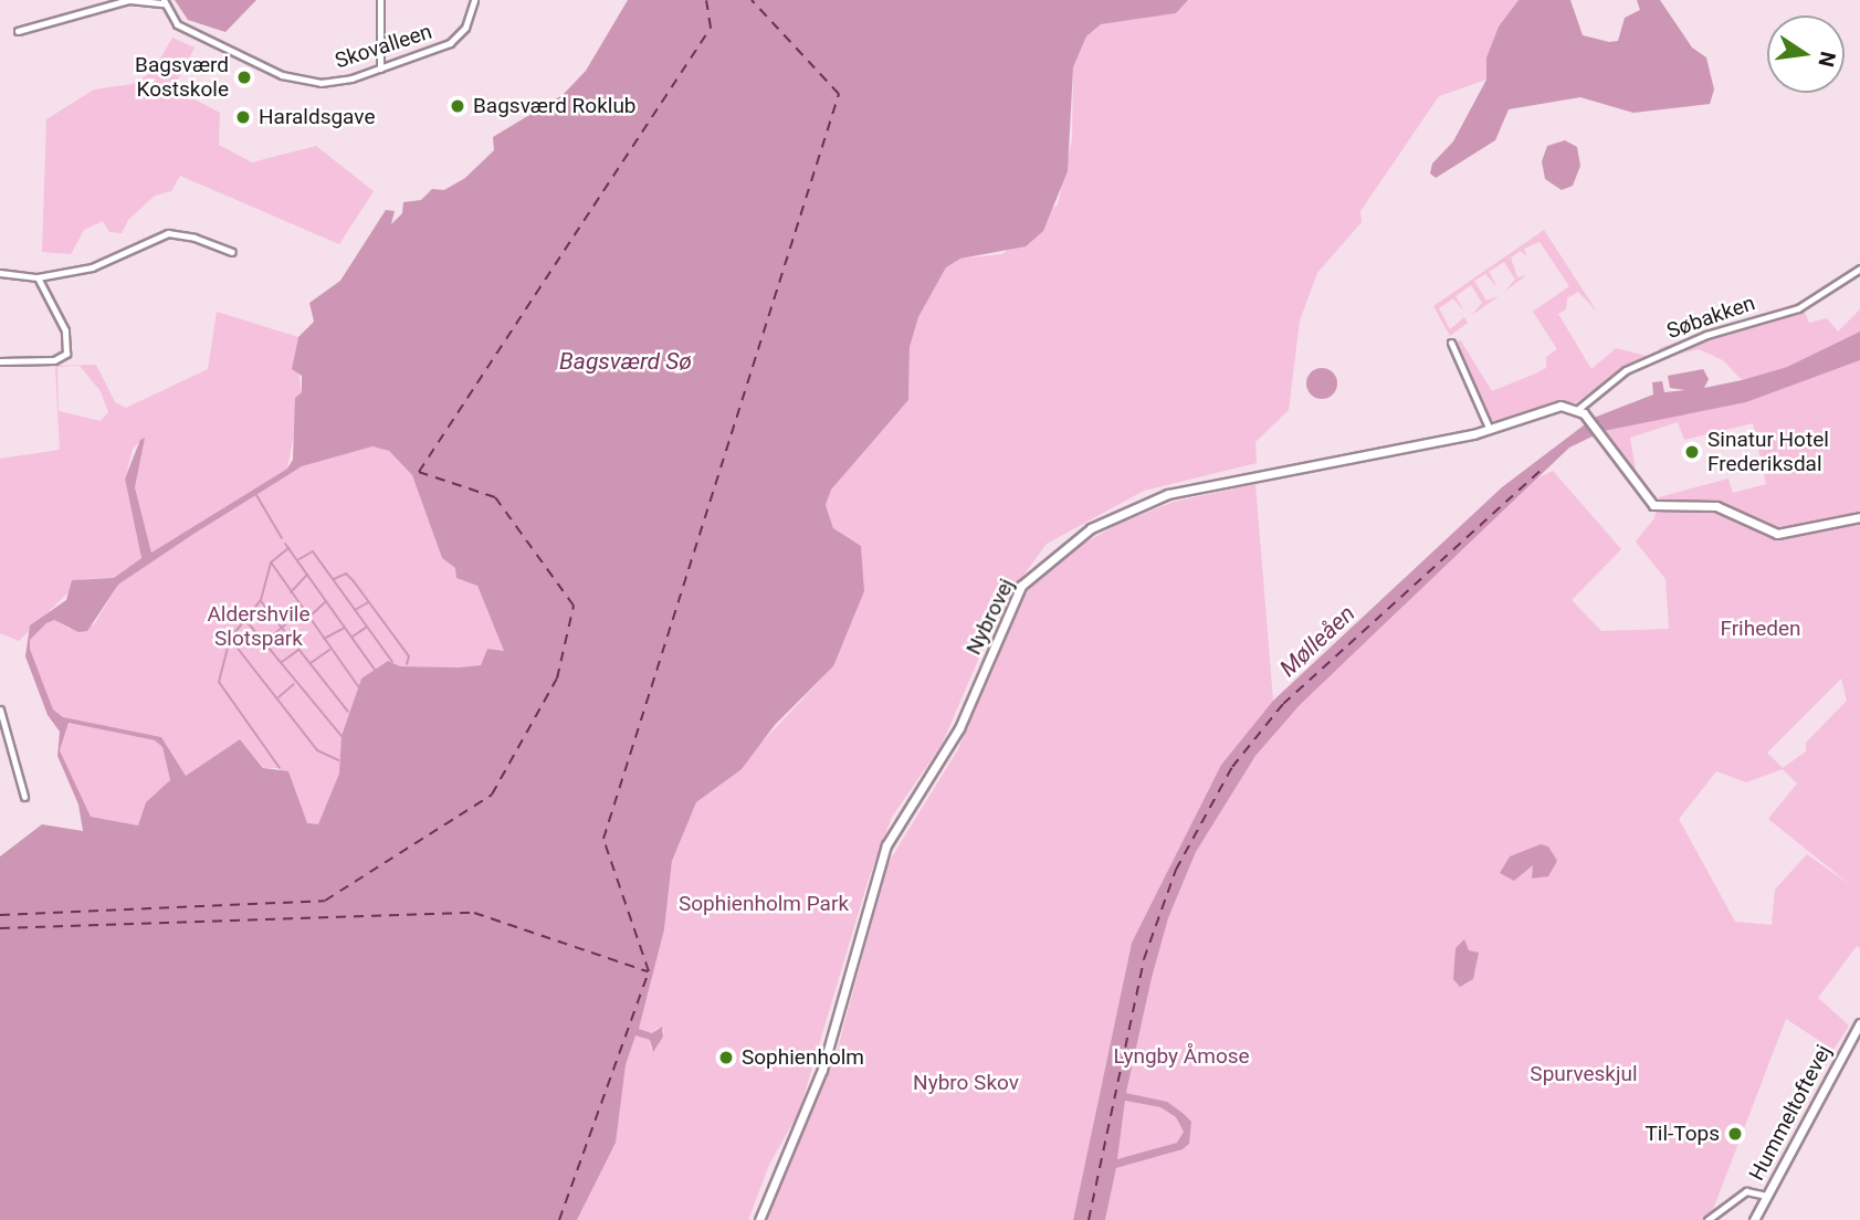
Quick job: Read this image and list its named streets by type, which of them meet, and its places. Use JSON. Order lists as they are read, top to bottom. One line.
{"streets":{"street":["Skovalleen","Søbakken","Nybrovej","Hummeltoftevej"]},"crossings":[["Søbakken","Nybrovej"]],"water":["Bagsværd Sø","Mølleåen"],"parks":["Aldershvile Slotspark","Friheden","Sophienholm Park","Lyngby Åmose","Spurveskjul","Nybro Skov"],"places":["Bagsværd Kostskole","Bagsværd Roklub","Haraldsgave","Sinatur Hotel Frederiksdal","Sophienholm","Til-Tops"],"north":"right"}
